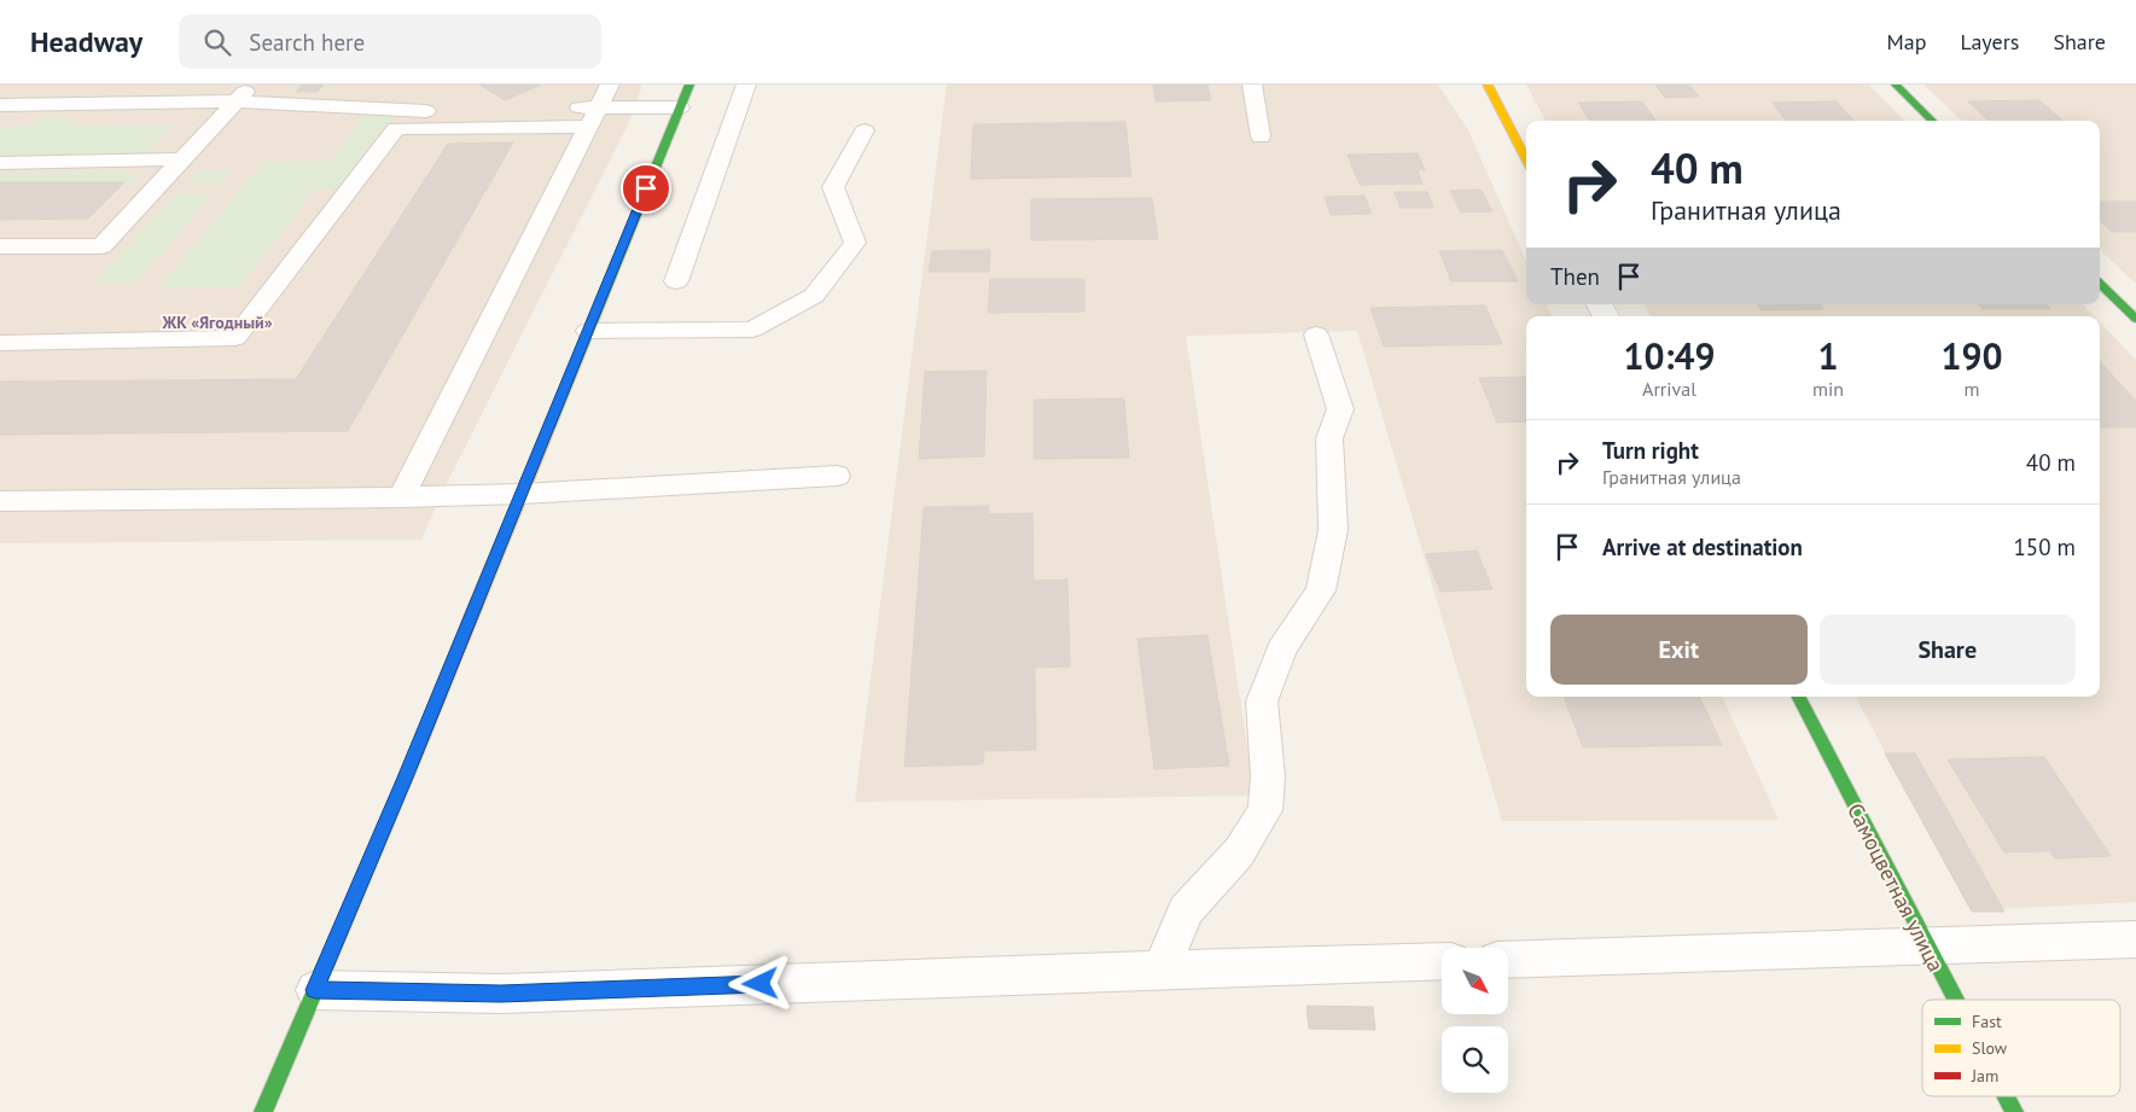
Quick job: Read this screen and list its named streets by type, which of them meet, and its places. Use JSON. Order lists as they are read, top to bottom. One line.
{"streets":{"street":["Самоцветная улица"]},"districts":["ЖК «Ягодный»"],"legend":["Fast","Slow","Jam"],"north":"bottom right","page":{"header":"Headway","search":"Search here","nav":["Map","Layers","Share"],"turn":["40 m","Гранитная улица"],"then":"Then","eta":["10:49","Arrival","1","min","190","m"],"list":[{"name":"Turn right","note":"Гранитная улица","value":"40 m"},{"name":"Arrive at destination","value":"150 m"}],"buttons":["Exit","Share"]}}
